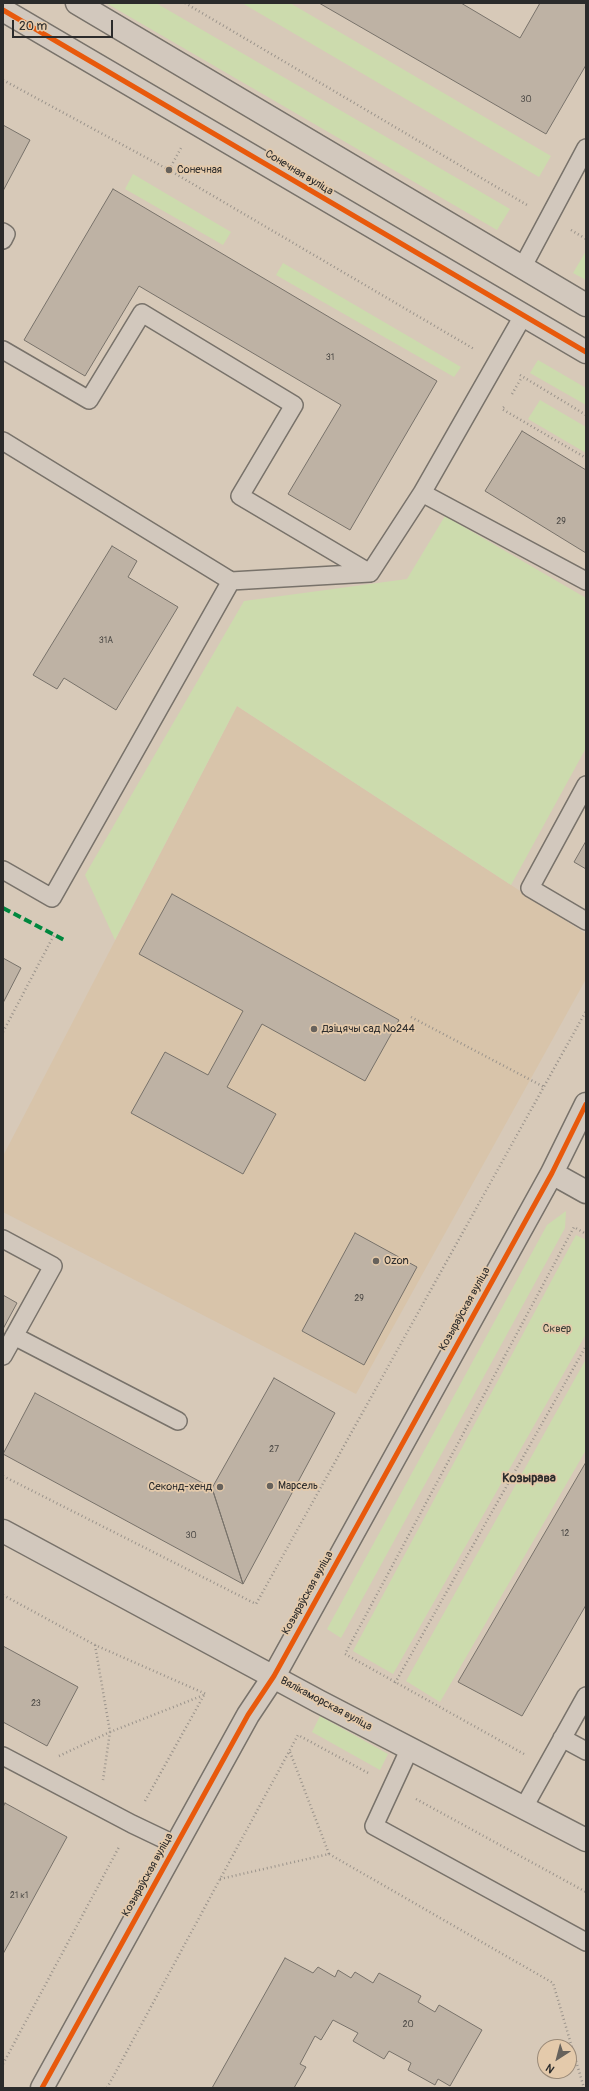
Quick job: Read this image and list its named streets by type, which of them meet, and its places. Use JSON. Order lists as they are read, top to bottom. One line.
{"streets":{"street":["Сонечная вуліца","Козыраўская вуліца","Вялікаморская вуліца"]},"crossings":[["Козыраўская вуліца","Вялікаморская вуліца"]],"districts":["Козырава"],"parks":["Сквер"],"places":["Сонечная","Дзіцячы сад №244","Ozon","Марсель","Секонд-хенд"],"house_numbers":["30","31","29","31А","29","27","12","30","23","21 к1","20"],"scale_bar":"20 m","north":"bottom left"}
